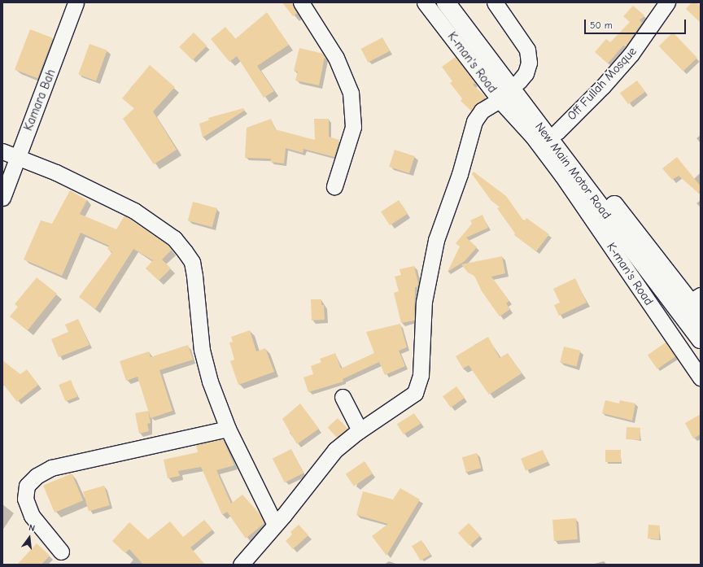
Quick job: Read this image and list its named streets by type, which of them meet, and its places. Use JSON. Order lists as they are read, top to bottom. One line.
{"streets":{"highway":["New Main Motor Road"],"street":["K-man's Road","Off Fullah Mosque","Kamara Bah"]},"crossings":[["K-man's Road","New Main Motor Road"],["Off Fullah Mosque","New Main Motor Road"]],"scale_bar":"50 m","north":"top"}
